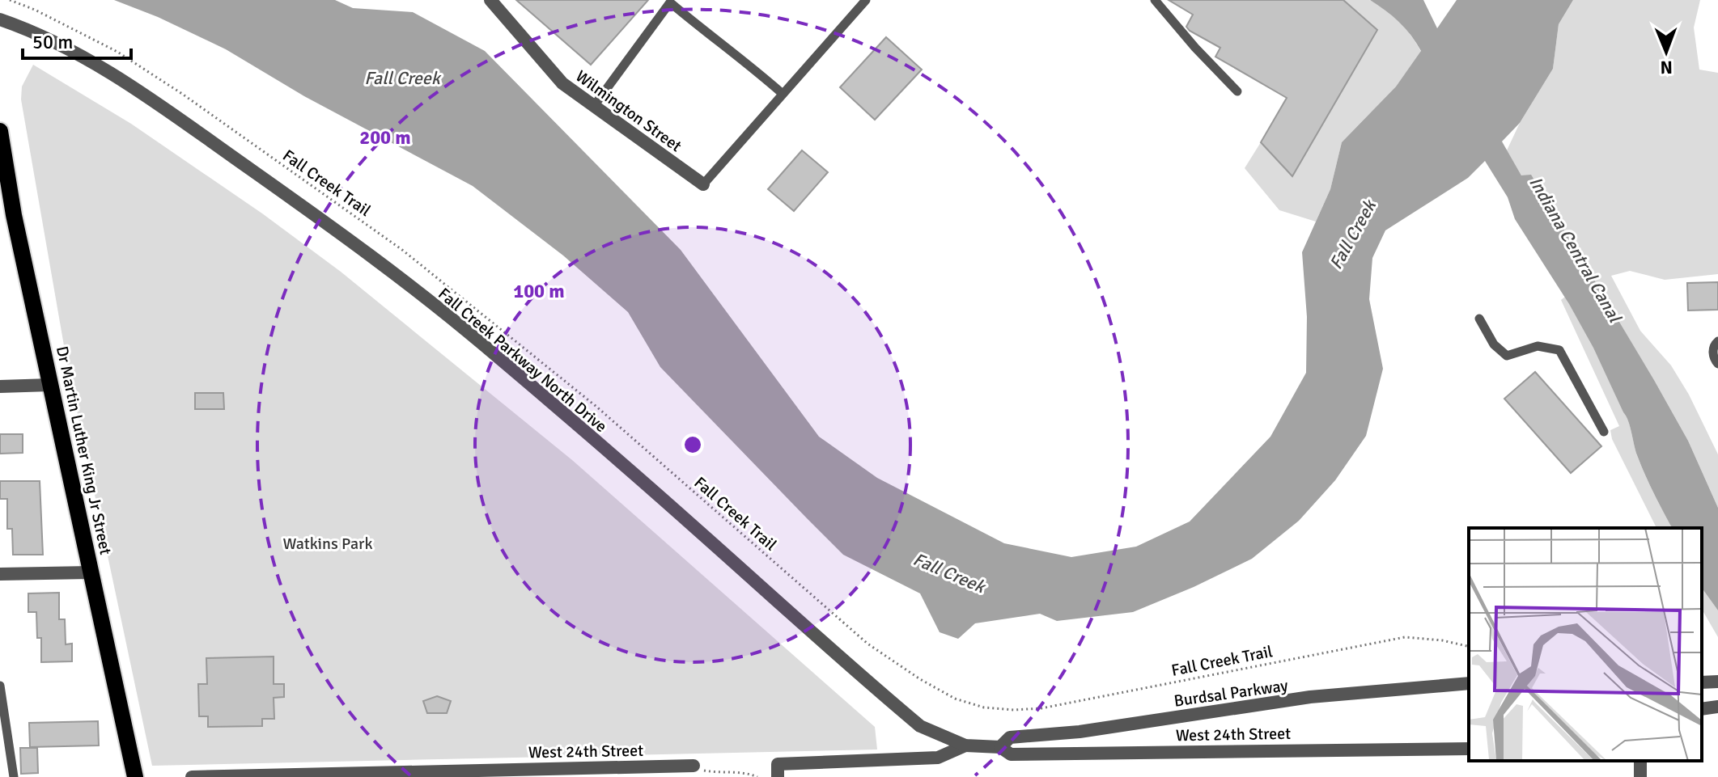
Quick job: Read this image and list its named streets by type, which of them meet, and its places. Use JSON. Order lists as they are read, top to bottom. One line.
{"streets":{"main road":["Dr Martin Luther King Jr Street"],"street":["Wilmington Street","Fall Creek Parkway North Drive","Burdsal Parkway","West 24th Street"],"path":["Fall Creek Trail"]},"crossings":[["Fall Creek Parkway North Drive","Burdsal Parkway"],["Fall Creek Parkway North Drive","West 24th Street"],["Burdsal Parkway","West 24th Street"]],"water":["Fall Creek","Indiana Central Canal"],"parks":["Watkins Park"],"scale_bar":"50 m","north":"bottom","rings":["200 m","100 m"]}
